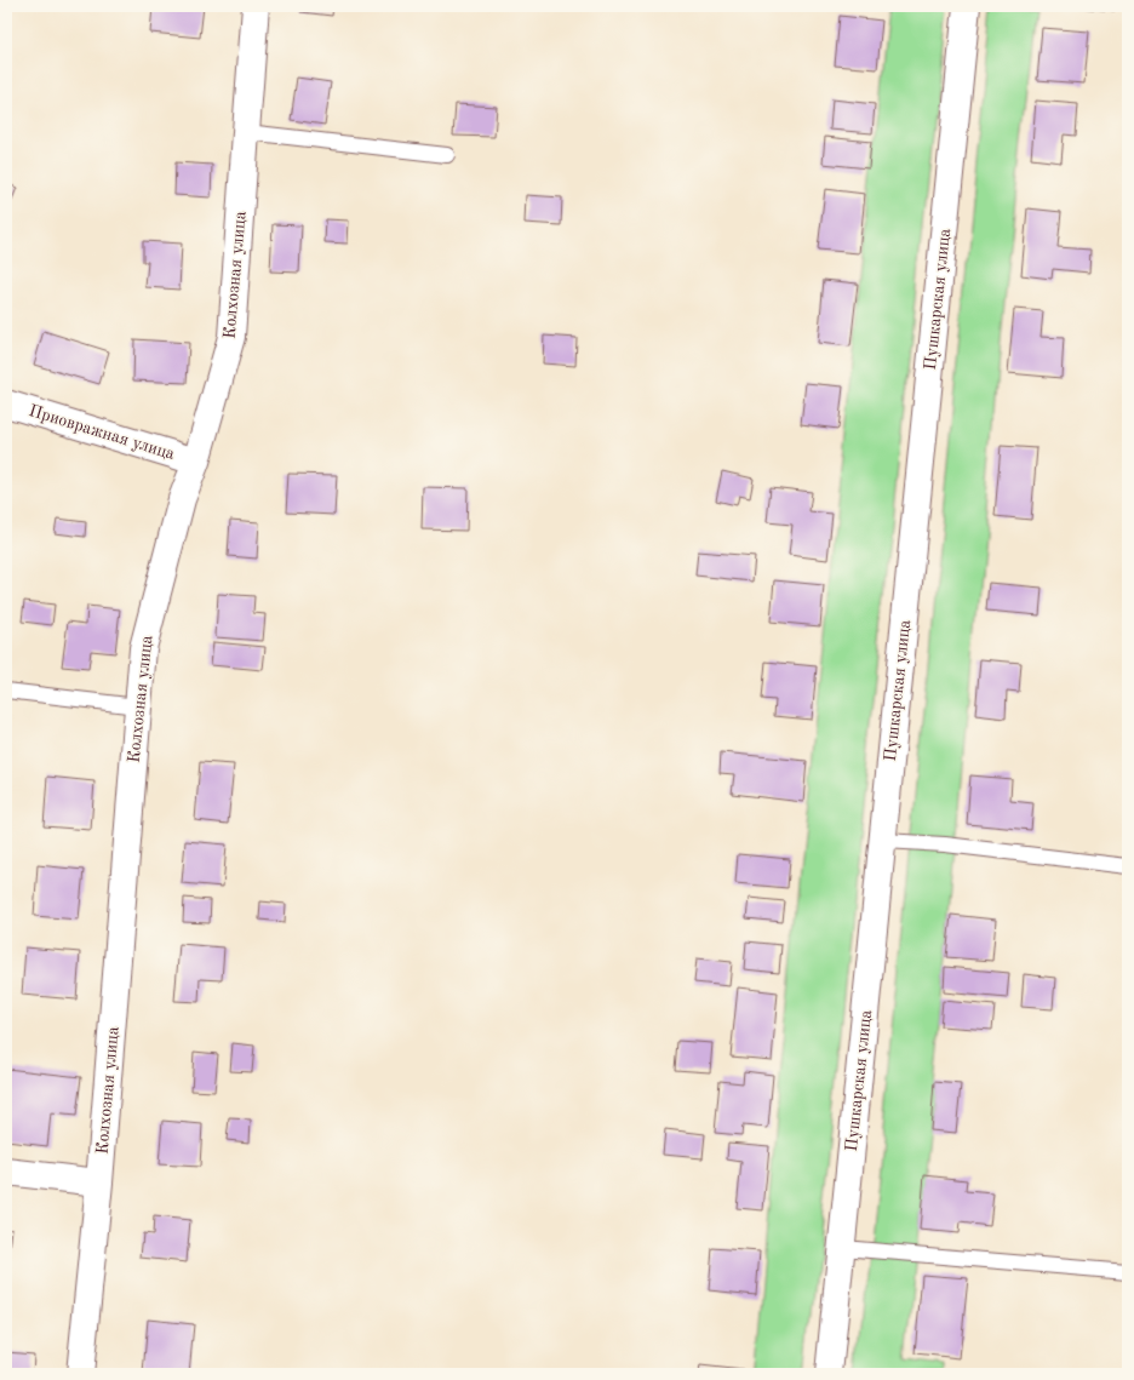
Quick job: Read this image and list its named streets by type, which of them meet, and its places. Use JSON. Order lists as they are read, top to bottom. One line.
{"streets":{"street":["Колхозная улица","Пушкарская улица","Приовражная улица"]},"crossings":[["Колхозная улица","Приовражная улица"]]}
